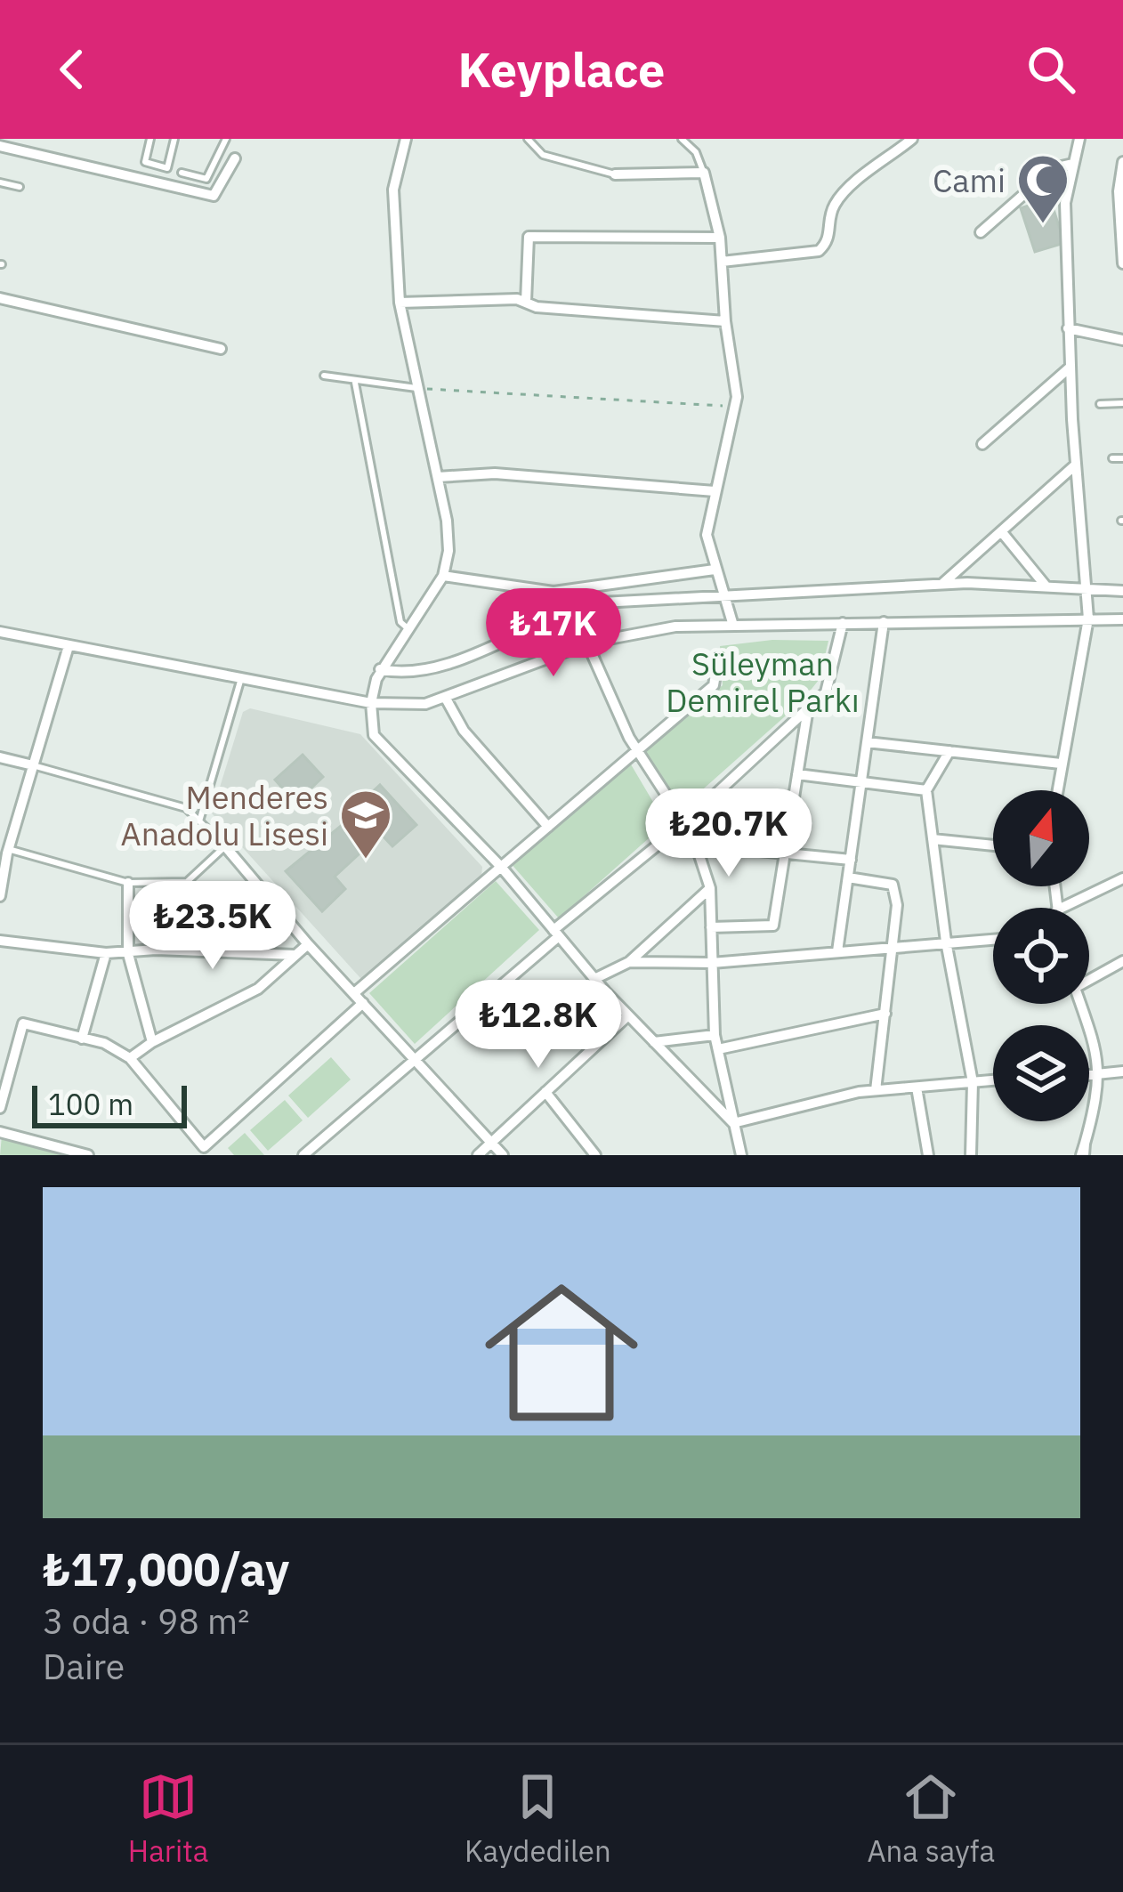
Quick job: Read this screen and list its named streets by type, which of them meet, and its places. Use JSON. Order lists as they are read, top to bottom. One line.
{"parks":["Süleyman Demirel Parkı"],"places":{"mosque":["Cami"],"school or university":["Menderes Anadolu Lisesi"]},"scale_bar":"100 m","north":"top","page":{"header":"Keyplace","price":["₺17K","₺20.7K","₺23.5K","₺12.8K"],"scale":"100 m","list":[{"name":"₺17,000/ay","note":"3 oda · 98 m² · Daire"}],"tabs":["Harita","Kaydedilen","Ana sayfa"]}}
